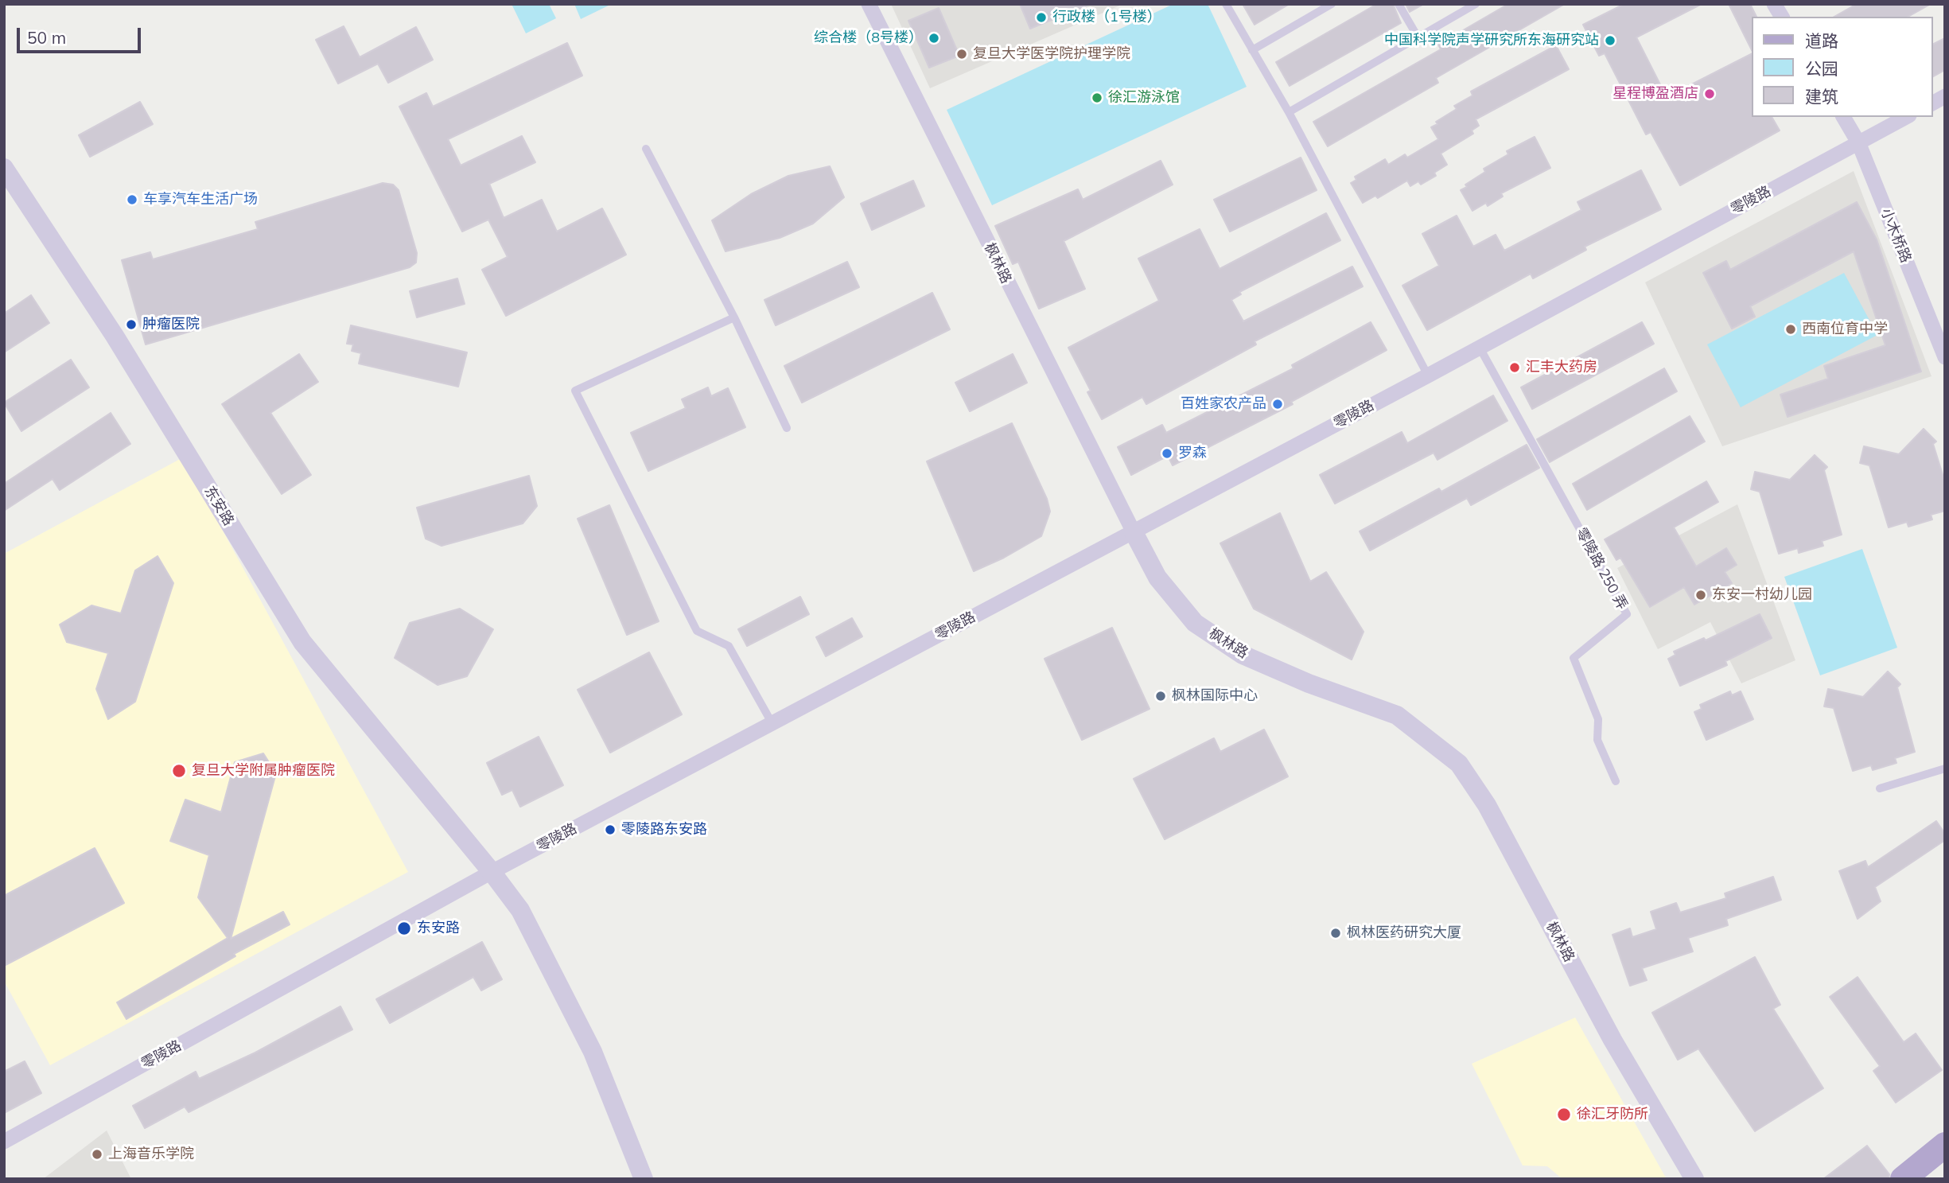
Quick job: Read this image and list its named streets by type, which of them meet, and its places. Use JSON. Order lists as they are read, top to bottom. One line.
{"streets":{"street":["零陵路","小木桥路","枫林路","东安路"],"lane":["零陵路 250 弄"]},"crossings":[["零陵路","小木桥路"],["零陵路","枫林路"],["零陵路","东安路"],["零陵路","零陵路 250 弄"]],"places":["行政楼（1号楼）","综合楼（8号楼）","中国科学院声学研究所东海研究站","复旦大学医学院护理学院","星程博盈酒店","徐汇游泳馆","车享汽车生活广场","肿瘤医院","西南位育中学","汇丰大药房","百姓家农产品","罗森","东安一村幼儿园","枫林国际中心","复旦大学附属肿瘤医院","零陵路东安路","东安路","枫林医药研究大厦","徐汇牙防所","上海音乐学院"],"legend":["道路","公园","建筑"],"scale_bar":"50 m"}
